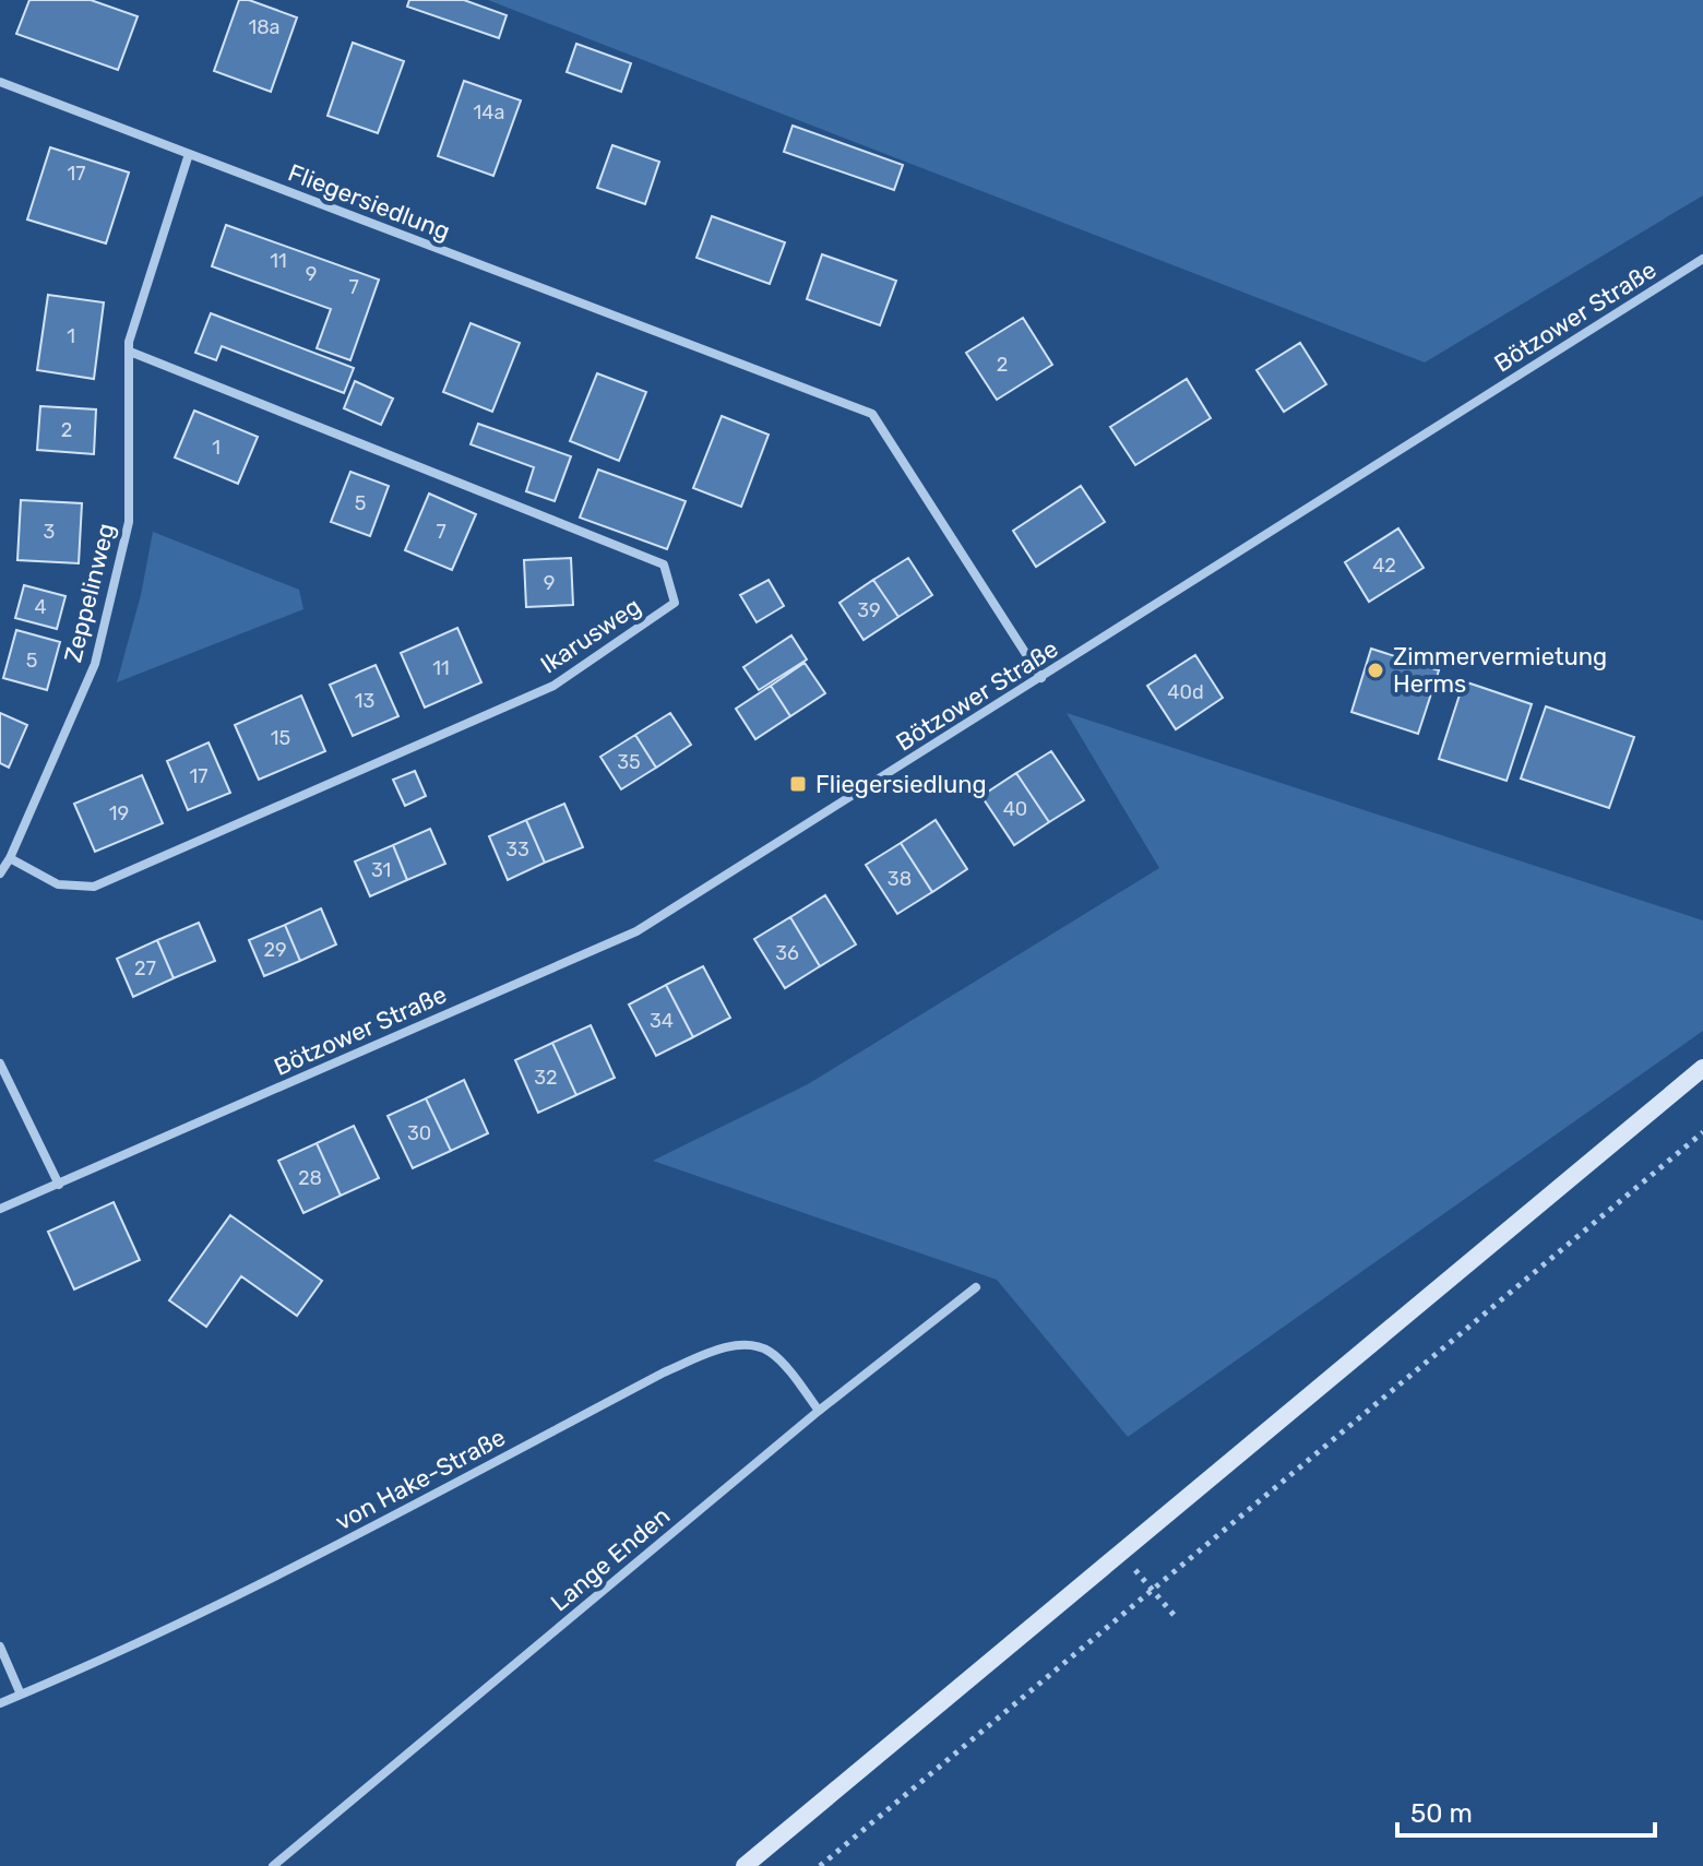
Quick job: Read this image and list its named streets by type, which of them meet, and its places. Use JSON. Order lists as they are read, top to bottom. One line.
{"streets":{"street":["Fliegersiedlung","Bötzower Straße","Zeppelinweg","Ikarusweg","von Hake-Straße","Lange Enden"]},"crossings":[["Fliegersiedlung","Bötzower Straße"],["Fliegersiedlung","Zeppelinweg"],["Zeppelinweg","Ikarusweg"],["von Hake-Straße","Lange Enden"]],"places":{"other":["Zimmervermietung Herms"],"transit":["Fliegersiedlung"]},"house_numbers":["18a","14a","17","11","9","7","1","2","2","1","5","3","7","42","9","4","39","5","11","40d","13","15","35","17","40","19","33","31","38","29","36","27","34","32","30","28"],"scale_bar":"50 m"}
